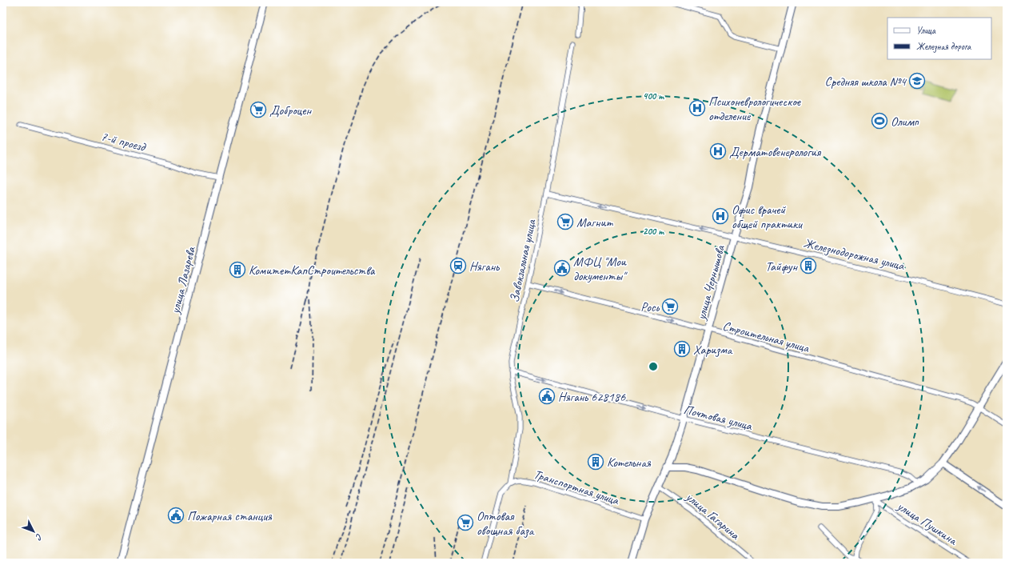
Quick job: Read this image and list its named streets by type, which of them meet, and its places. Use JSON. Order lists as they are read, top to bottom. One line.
{"streets":{"main road":["улица Лазарева","улица Чернышова"],"street":["7-й проезд","Железнодорожная улица","Завокзальная улица","Строительная улица","Почтовая улица","Транспортная улица","улица Гагарина","улица Пушкина"]},"crossings":[["7-й проезд","улица Лазарева"],["Железнодорожная улица","Завокзальная улица"],["Железнодорожная улица","улица Чернышова"],["Завокзальная улица","Строительная улица"],["Завокзальная улица","Почтовая улица"],["Завокзальная улица","Транспортная улица"],["улица Чернышова","Строительная улица"],["улица Чернышова","Почтовая улица"],["улица Чернышова","Транспортная улица"],["улица Чернышова","улица Гагарина"]],"one_way":["Железнодорожная улица","Строительная улица","Почтовая улица"],"places":{"school or university":["Средняя школа №4"],"hospital":["Психоневрологическое отделение","Дерматовенерология","Офис врачей общей практики"],"supermarket":["Доброцен","Магнит","Рось","Оптовая овощная база"],"sports":["Олимп"],"station":["Нягань"],"building":["Тайфун","КомитетКапСтроительства","Харизма","Котельная"],"public building":["МФЦ \"Мои документы\"","Нягань 628186","Пожарная станция"]},"legend":["Улица","Железная дорога"],"north":"bottom right","rings":["400 m","200 m"]}
